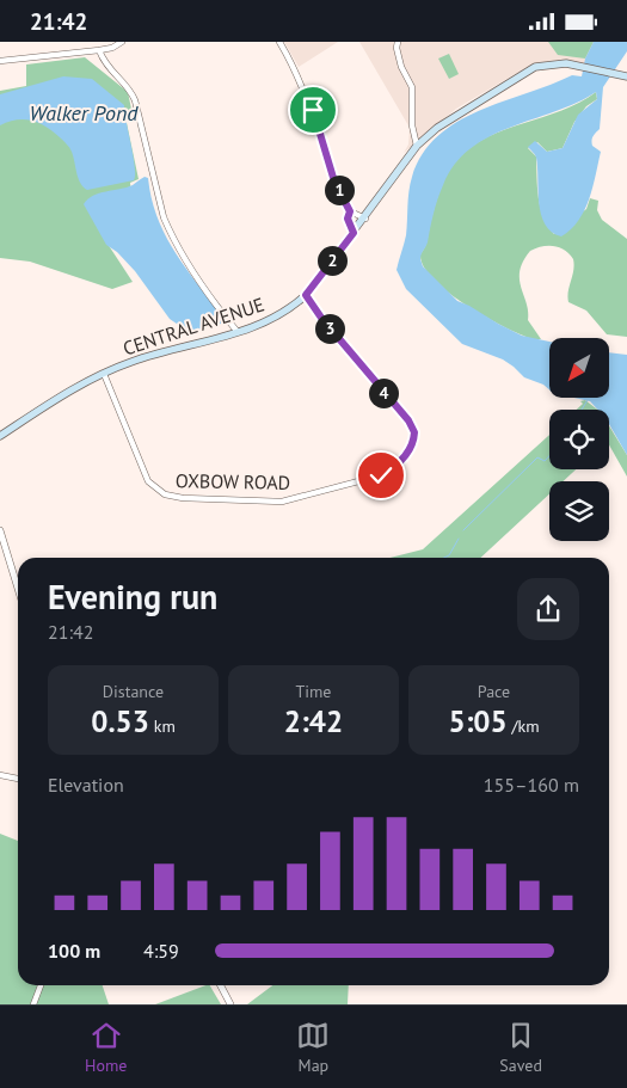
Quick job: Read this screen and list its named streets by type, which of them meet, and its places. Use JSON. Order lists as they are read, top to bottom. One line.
{"streets":{"main road":["CENTRAL AVENUE"],"street":["OXBOW ROAD"]},"crossings":[["CENTRAL AVENUE","OXBOW ROAD"]],"water":["Walker Pond"],"north":"bottom left","page":{"status":"21:42","pins":["1","2","3","4"],"heading":["Evening run","21:42"],"stats":[["Distance","0.53 km"],["Time","2:42"],["Pace","5:05 /km"]],"chart":["Elevation","155–160 m"],"list":[{"name":"100 m","note":"4:59"}],"tabs":["Home","Map","Saved"]}}
